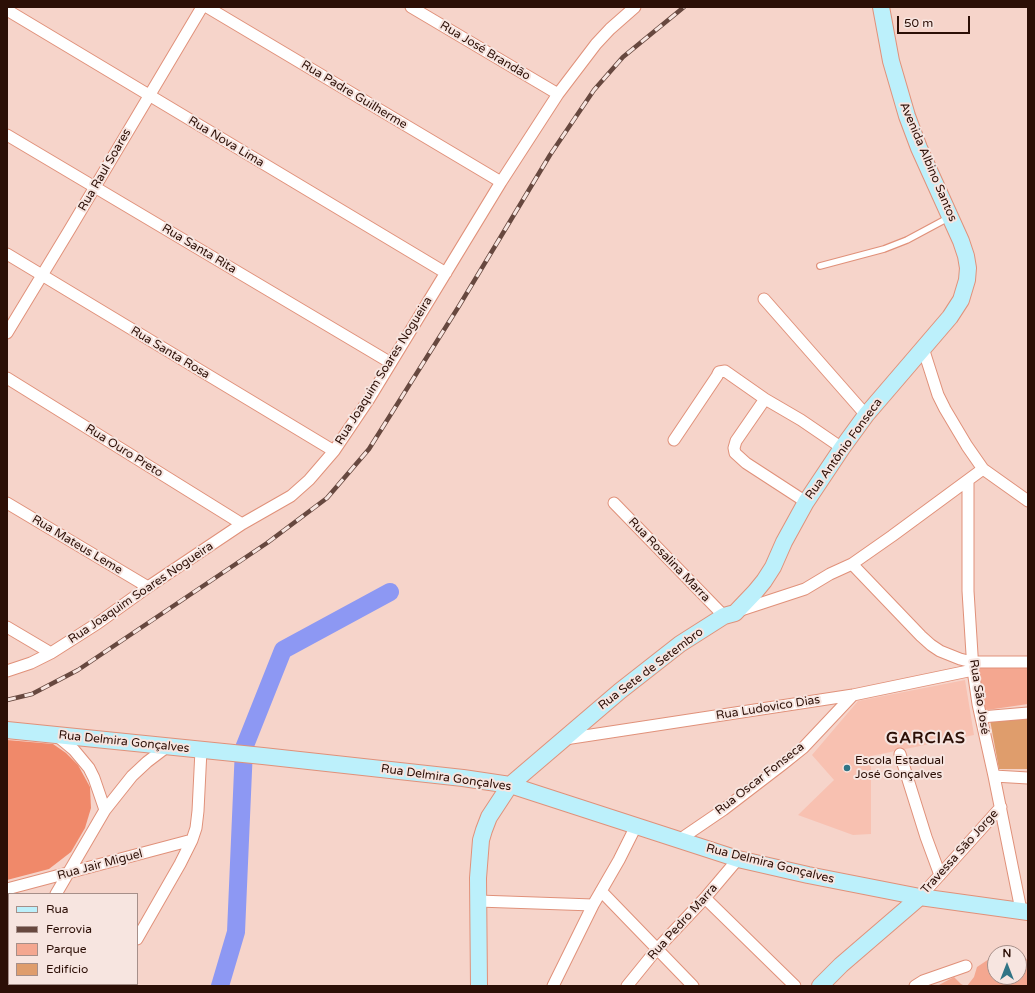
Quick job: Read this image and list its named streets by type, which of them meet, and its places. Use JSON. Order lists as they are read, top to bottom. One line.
{"streets":{"street":["Rua José Brandão","Rua Padre Guilherme","Rua Nova Lima","Avenida Albino Santos","Rua Raul Soares","Rua Santa Rita","Rua Santa Rosa","Rua Joaquim Soares Nogueira","Rua Antônio Fonseca","Rua Ouro Preto","Rua Mateus Leme","Rua Rosalina Marra","Rua Sete de Setembro","Rua São José","Rua Ludovico Dias","Rua Delmira Gonçalves","Rua Oscar Fonseca","Travessa São Jorge","Rua Jair Miguel","Rua Pedro Marra"]},"crossings":[["Rua José Brandão","Rua Joaquim Soares Nogueira"],["Rua Padre Guilherme","Rua Joaquim Soares Nogueira"],["Rua Nova Lima","Rua Raul Soares"],["Rua Nova Lima","Rua Joaquim Soares Nogueira"],["Avenida Albino Santos","Rua Antônio Fonseca"],["Rua Raul Soares","Rua Santa Rita"],["Rua Raul Soares","Rua Santa Rosa"],["Rua Santa Rita","Rua Joaquim Soares Nogueira"],["Rua Santa Rosa","Rua Joaquim Soares Nogueira"],["Rua Joaquim Soares Nogueira","Rua Ouro Preto"],["Rua Joaquim Soares Nogueira","Rua Mateus Leme"],["Rua Antônio Fonseca","Rua Rosalina Marra"],["Rua Antônio Fonseca","Rua Sete de Setembro"],["Rua Rosalina Marra","Rua Sete de Setembro"],["Rua Sete de Setembro","Rua São José"],["Rua Sete de Setembro","Rua Ludovico Dias"],["Rua Sete de Setembro","Rua Delmira Gonçalves"],["Rua São José","Rua Ludovico Dias"],["Rua São José","Rua Delmira Gonçalves"],["Rua São José","Travessa São Jorge"],["Rua Ludovico Dias","Rua Oscar Fonseca"],["Rua Delmira Gonçalves","Rua Oscar Fonseca"],["Rua Delmira Gonçalves","Travessa São Jorge"],["Rua Delmira Gonçalves","Rua Pedro Marra"]],"districts":["GARCIAS"],"places":["Escola Estadual José Gonçalves"],"legend":["Rua","Ferrovia","Parque","Edifício"],"scale_bar":"50 m","north":"top"}
